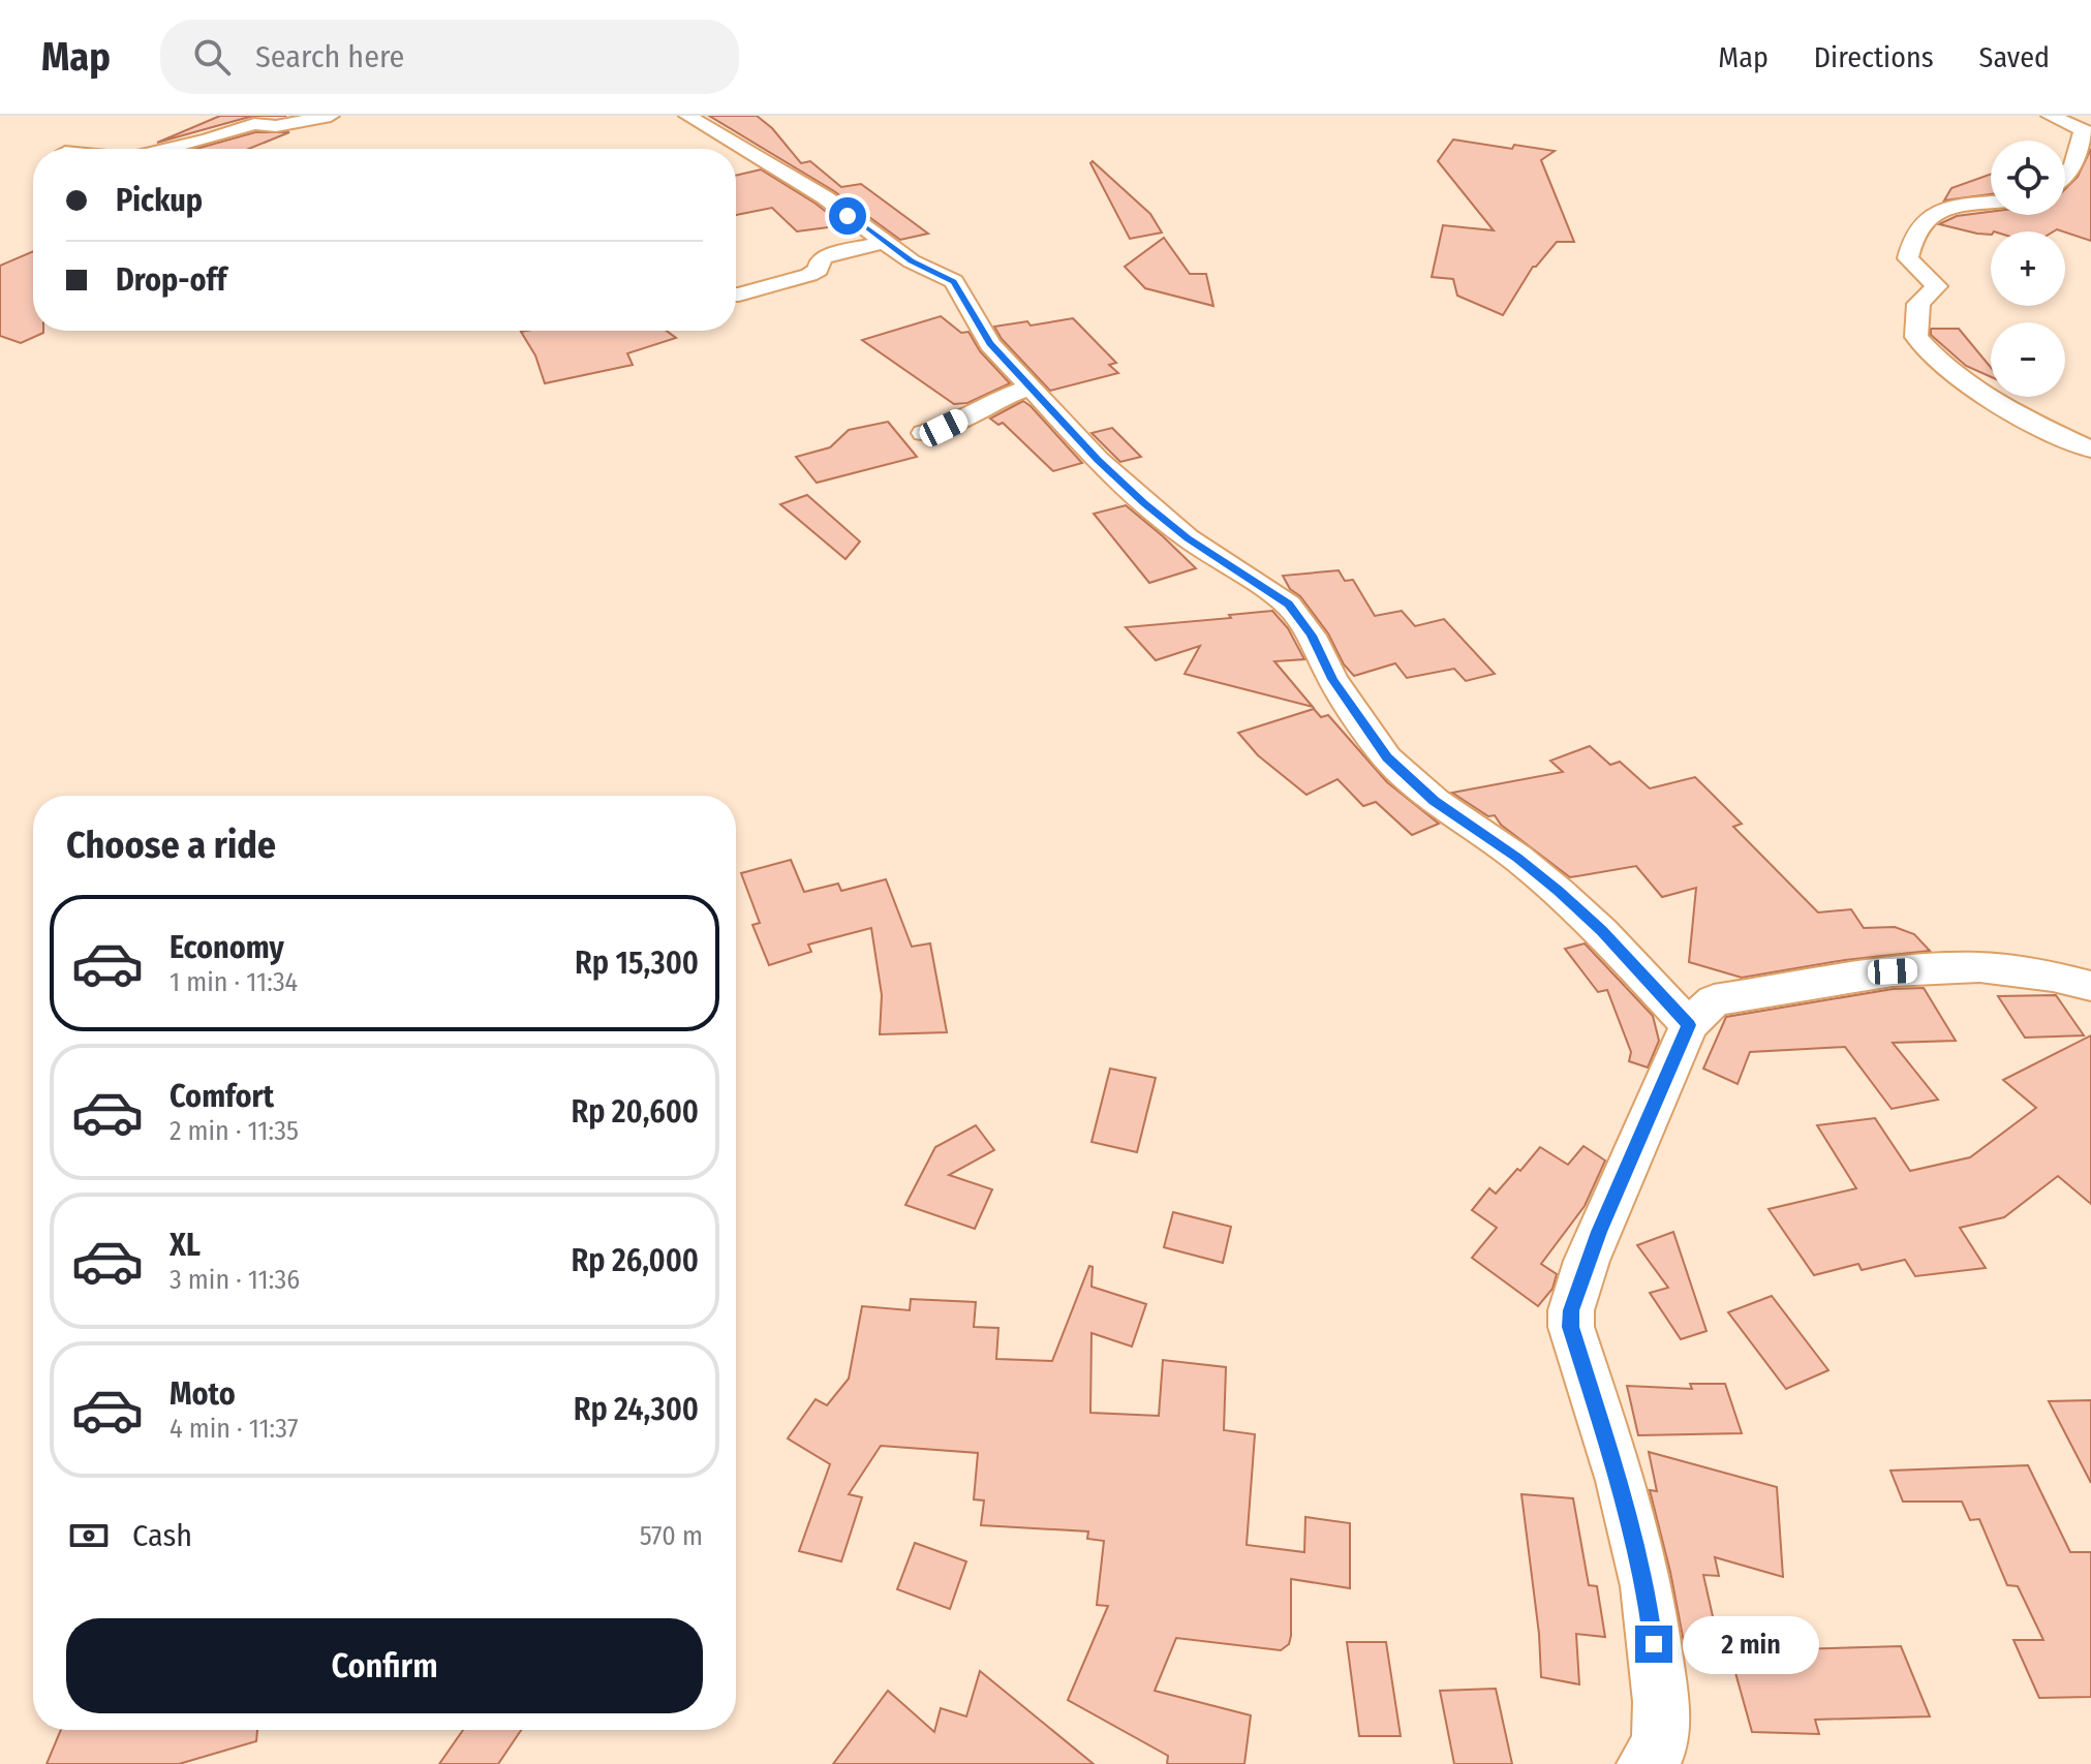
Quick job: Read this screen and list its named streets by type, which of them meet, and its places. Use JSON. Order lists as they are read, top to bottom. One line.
{"page":{"header":"Map","search":"Search here","nav":["Map","Directions","Saved"],"map_buttons":["+","−"],"banner":["Pickup","Drop-off"],"heading":"Choose a ride","list":[{"name":"Economy","note":"1 min · 11:34","value":"Rp 15,300"},{"name":"Comfort","note":"2 min · 11:35","value":"Rp 20,600"},{"name":"XL","note":"3 min · 11:36","value":"Rp 26,000"},{"name":"Moto","note":"4 min · 11:37","value":"Rp 24,300"}],"pay":["Cash","570 m"],"buttons":"Confirm","bubble":"2 min"}}
